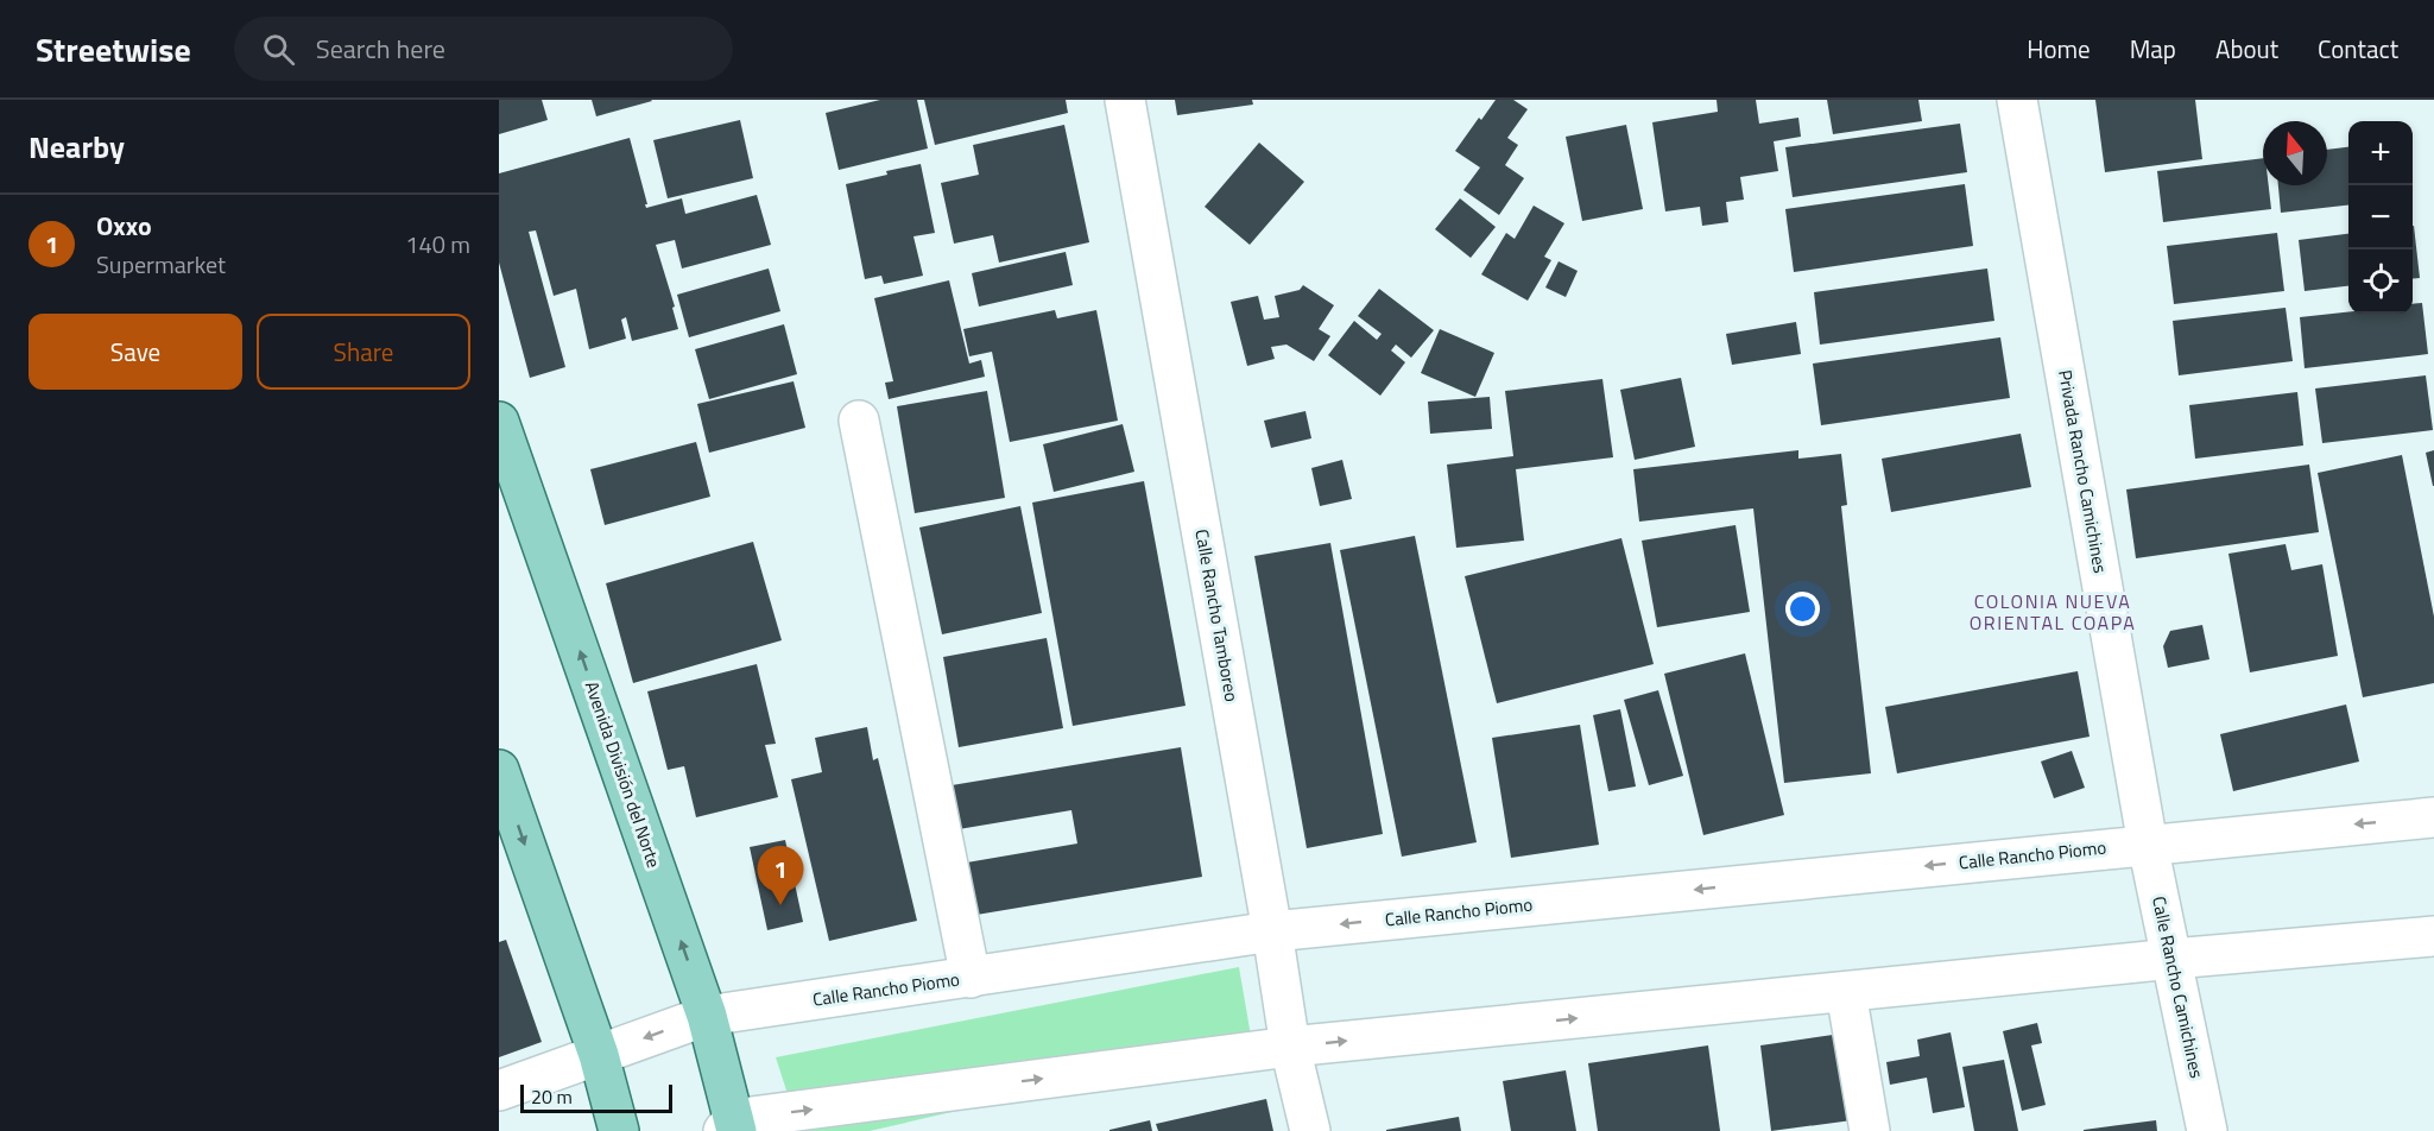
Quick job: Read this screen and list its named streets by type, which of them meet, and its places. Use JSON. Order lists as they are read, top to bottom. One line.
{"streets":{"main road":["Avenida División del Norte"],"street":["Privada Rancho Camichines","Calle Rancho Tamboreo","Calle Rancho Piomo","Calle Rancho Camichines"]},"crossings":[["Privada Rancho Camichines","Calle Rancho Piomo"],["Privada Rancho Camichines","Calle Rancho Camichines"],["Calle Rancho Tamboreo","Calle Rancho Piomo"],["Avenida División del Norte","Calle Rancho Piomo"],["Calle Rancho Piomo","Calle Rancho Camichines"]],"districts":["COLONIA NUEVA ORIENTAL COAPA"],"scale_bar":"20 m","north":"top","page":{"header":"Streetwise","search":"Search here","nav":["Home","Map","About","Contact"],"heading":"Nearby","map_buttons":["+","−"],"list":[{"mark":"1","name":"Oxxo","note":"Supermarket","value":"140 m"}],"buttons":["Save","Share"],"pins":"1","scale":"20 m"}}
